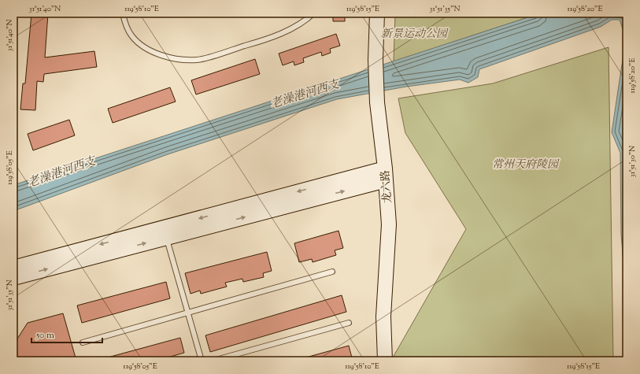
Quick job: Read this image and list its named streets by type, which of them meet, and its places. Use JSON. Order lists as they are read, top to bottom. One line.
{"streets":{"street":["龙六路"]},"water":["老澡港河西支"],"parks":["新景运动公园","常州天府陵园"],"scale_bar":"50 m","coordinates":["31°51'40\"N","119°58'10\"E","119°58'15\"E","31°51'35\"N","119°58'20\"E","31°51'30\"N","119°58'05\"E"]}
